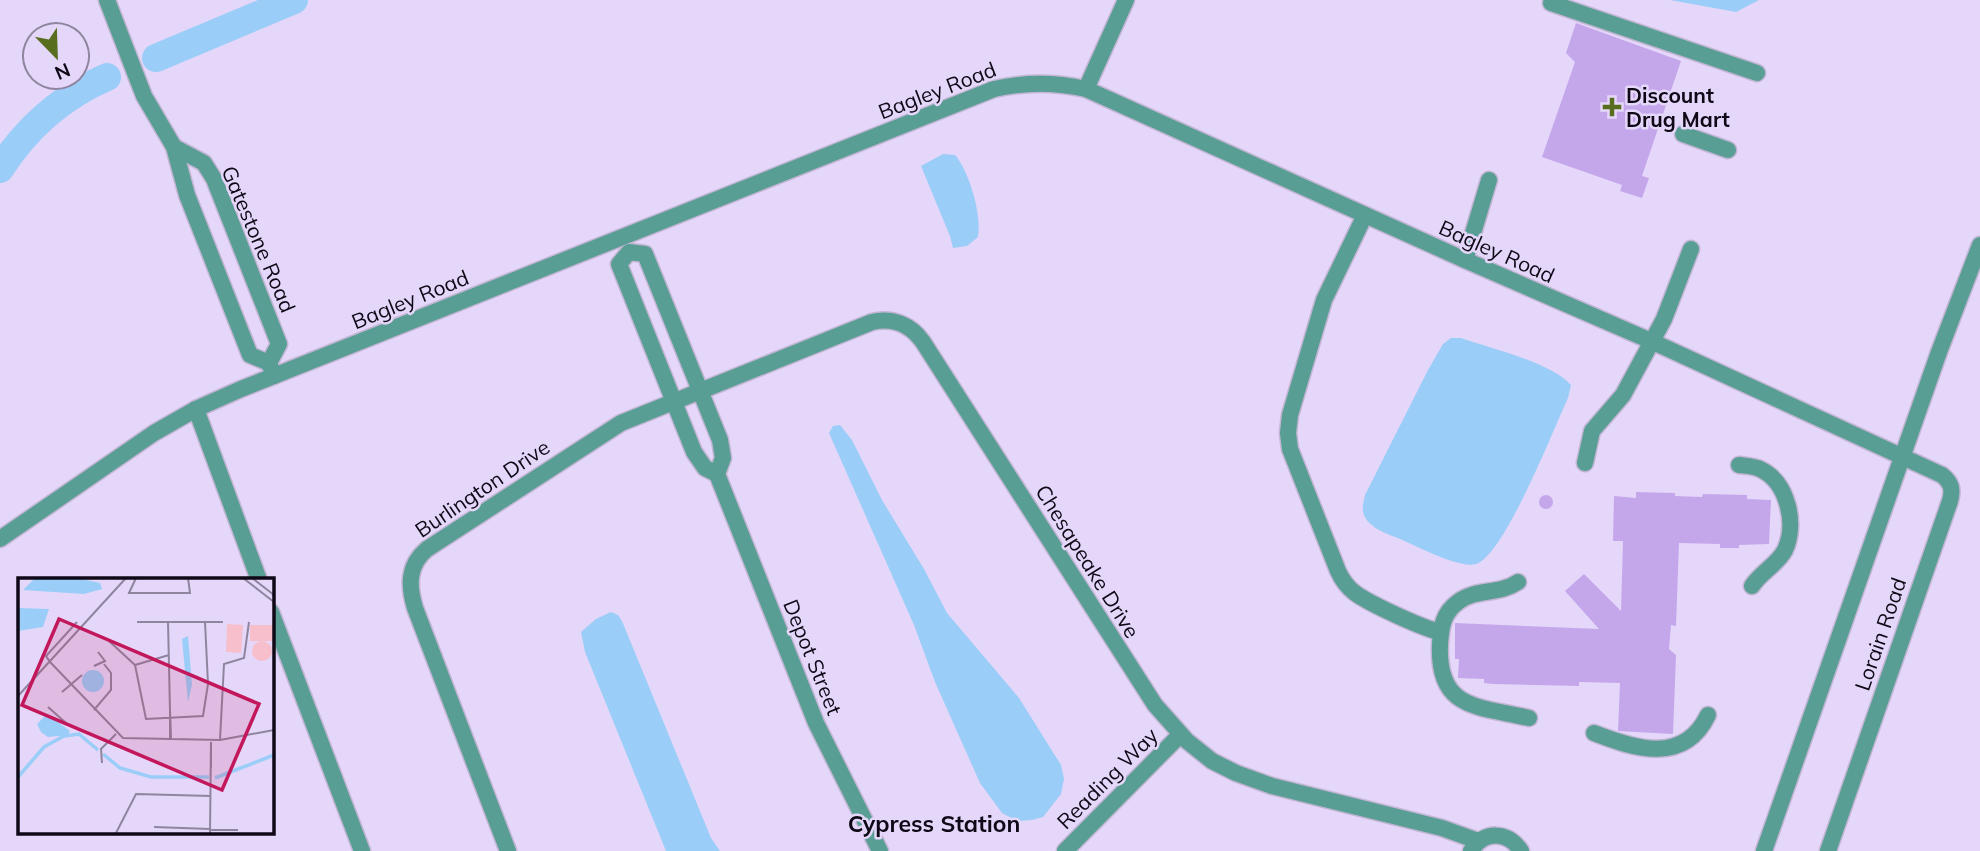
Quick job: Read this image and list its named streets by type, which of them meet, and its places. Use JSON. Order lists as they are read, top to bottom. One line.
{"streets":{"street":["Bagley Road","Gatestone Road","Burlington Drive","Chesapeake Drive","Lorain Road","Depot Street","Reading Way"]},"crossings":[["Bagley Road","Gatestone Road"],["Bagley Road","Lorain Road"],["Bagley Road","Depot Street"],["Burlington Drive","Chesapeake Drive"],["Burlington Drive","Depot Street"],["Chesapeake Drive","Depot Street"],["Chesapeake Drive","Reading Way"]],"districts":["Cypress Station"],"places":{"health":["Discount Drug Mart"]},"north":"bottom right"}
